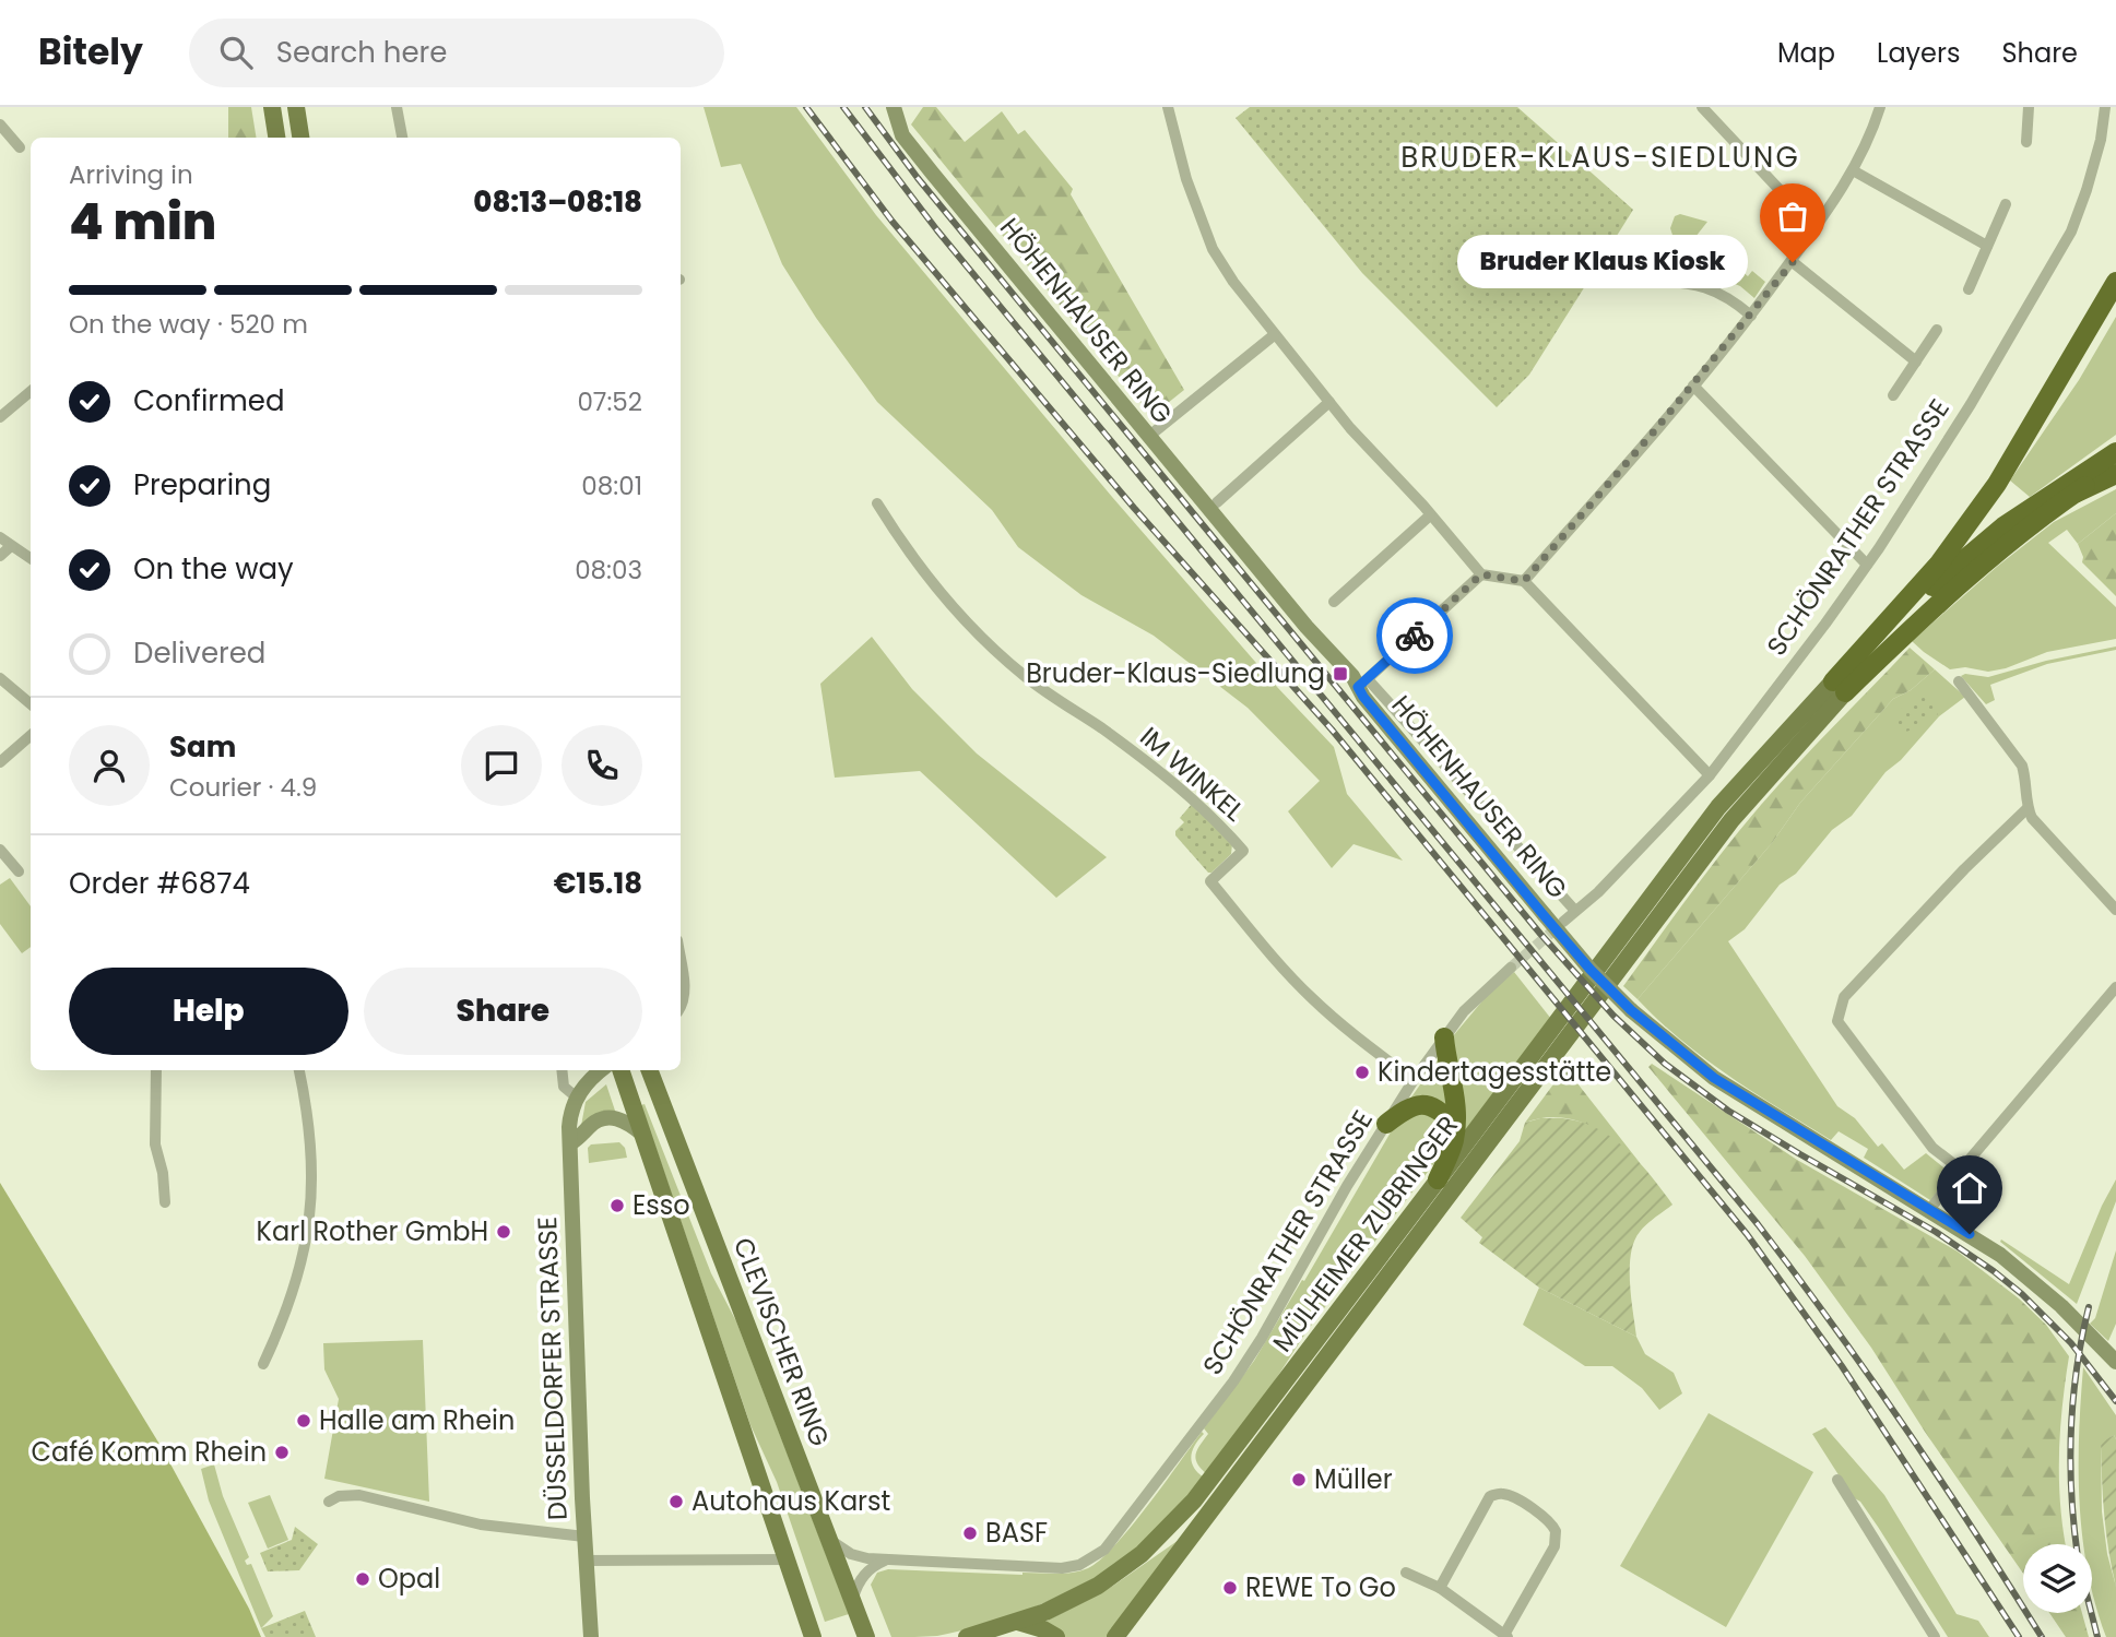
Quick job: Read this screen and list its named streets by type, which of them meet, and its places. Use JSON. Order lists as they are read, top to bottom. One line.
{"streets":{"main road":["MÜLHEIMER ZUBRINGER","CLEVISCHER RING"],"street":["HÖHENHAUSER RING","SCHÖNRATHER STRASSE","IM WINKEL","DÜSSELDORFER STRASSE"]},"crossings":[["HÖHENHAUSER RING","SCHÖNRATHER STRASSE"],["SCHÖNRATHER STRASSE","IM WINKEL"],["SCHÖNRATHER STRASSE","CLEVISCHER RING"]],"districts":["BRUDER-KLAUS-SIEDLUNG"],"places":{"other":["Bruder Klaus Kiosk","Kindertagesstätte","Esso","Karl Rother GmbH","Halle am Rhein","Café Komm Rhein","Müller","Autohaus Karst","BASF","Opal","REWE To Go"],"transit":["Bruder-Klaus-Siedlung"]},"page":{"header":"Bitely","search":"Search here","nav":["Map","Layers","Share"],"heading":["4 min","Arriving in","08:13–08:18"],"panel":["Sam","Courier · 4.9","Order #6874","€15.18"],"bubble":"Bruder Klaus Kiosk","bar":"On the way · 520 m","list":[["Confirmed","07:52"],["Preparing","08:01"],["On the way","08:03"],"Delivered"],"buttons":["Help","Share"]}}
